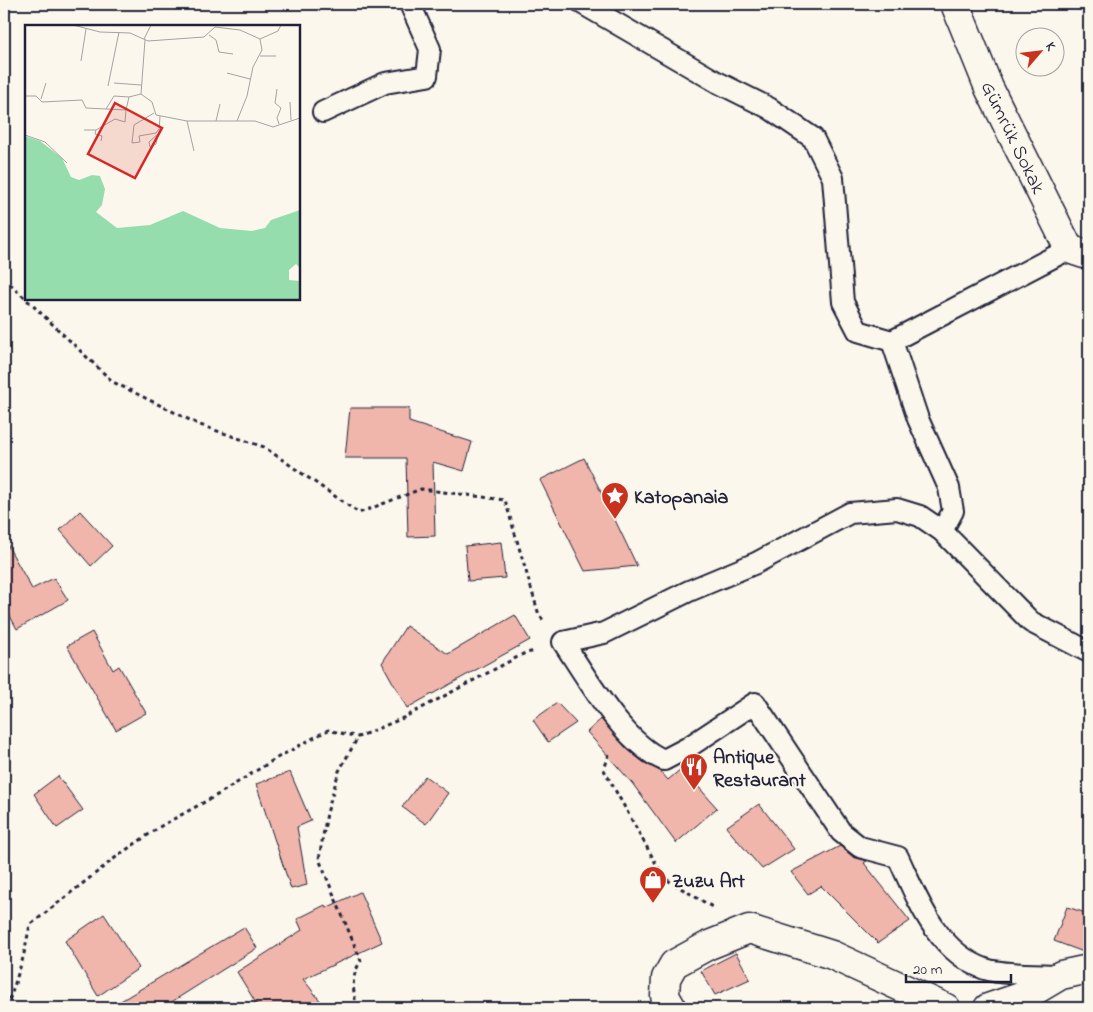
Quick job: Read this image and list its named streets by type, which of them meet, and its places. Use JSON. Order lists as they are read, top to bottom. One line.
{"streets":{"street":["Gümrük Sokak"]},"places":{"place":["Katopanaia"],"restaurant":["Antique Restaurant"],"shop":["Zuzu Art"]},"scale_bar":"20 m","north":"top right"}
